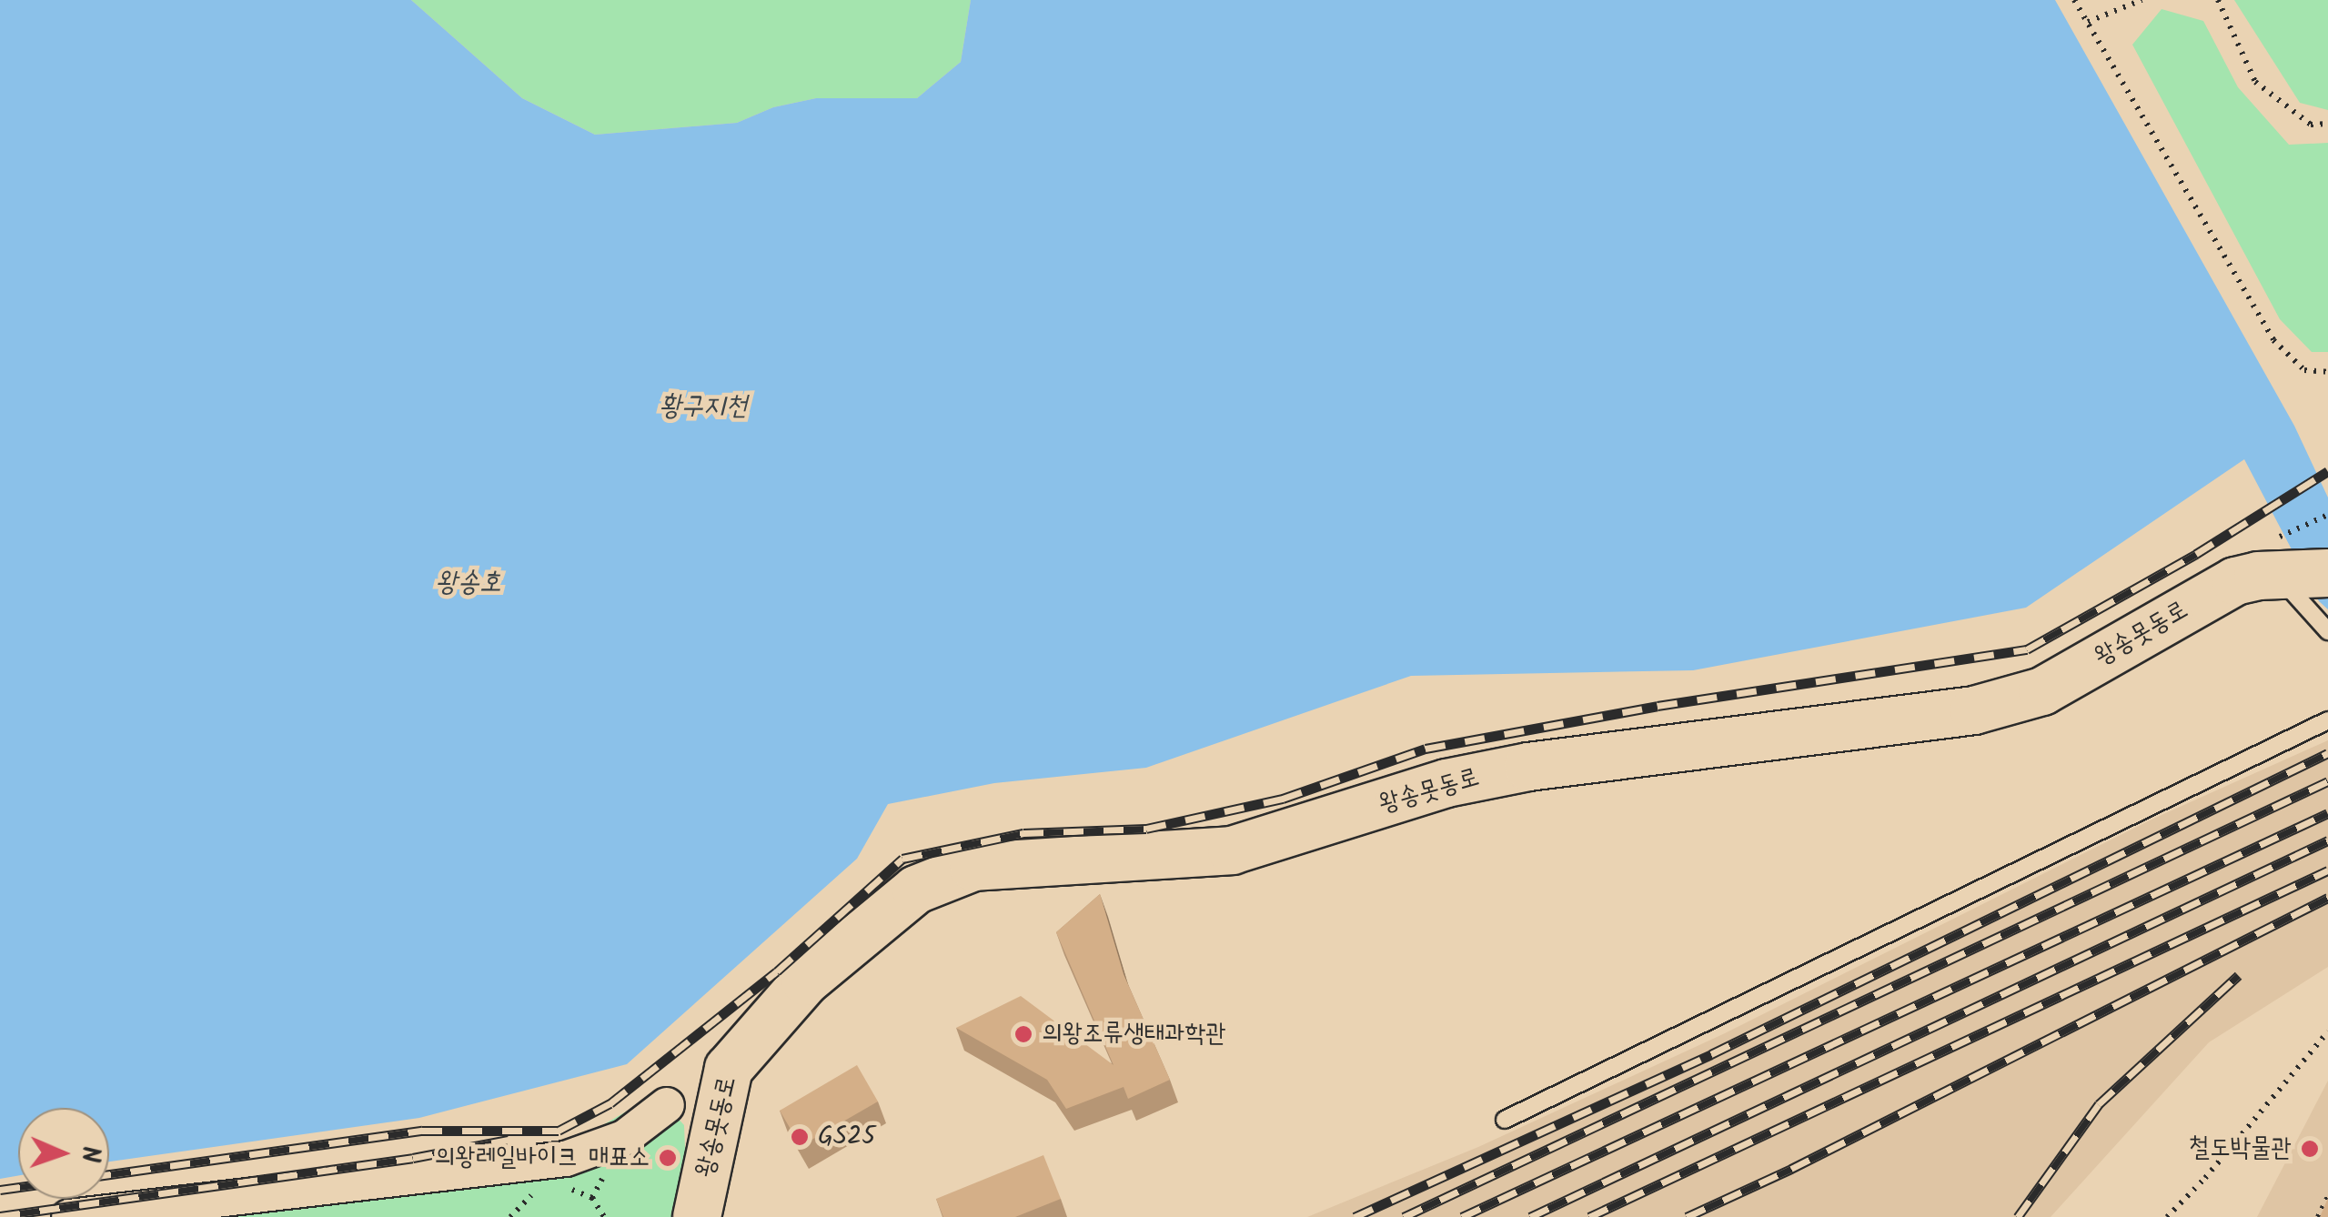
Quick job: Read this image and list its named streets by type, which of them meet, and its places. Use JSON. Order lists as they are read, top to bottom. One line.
{"streets":{"street":["왕송못동로"]},"water":["황구지천","왕송호"],"places":["의왕조류생태과학관","GS25","철도박물관","의왕레일바이크 매표소"],"north":"right"}
